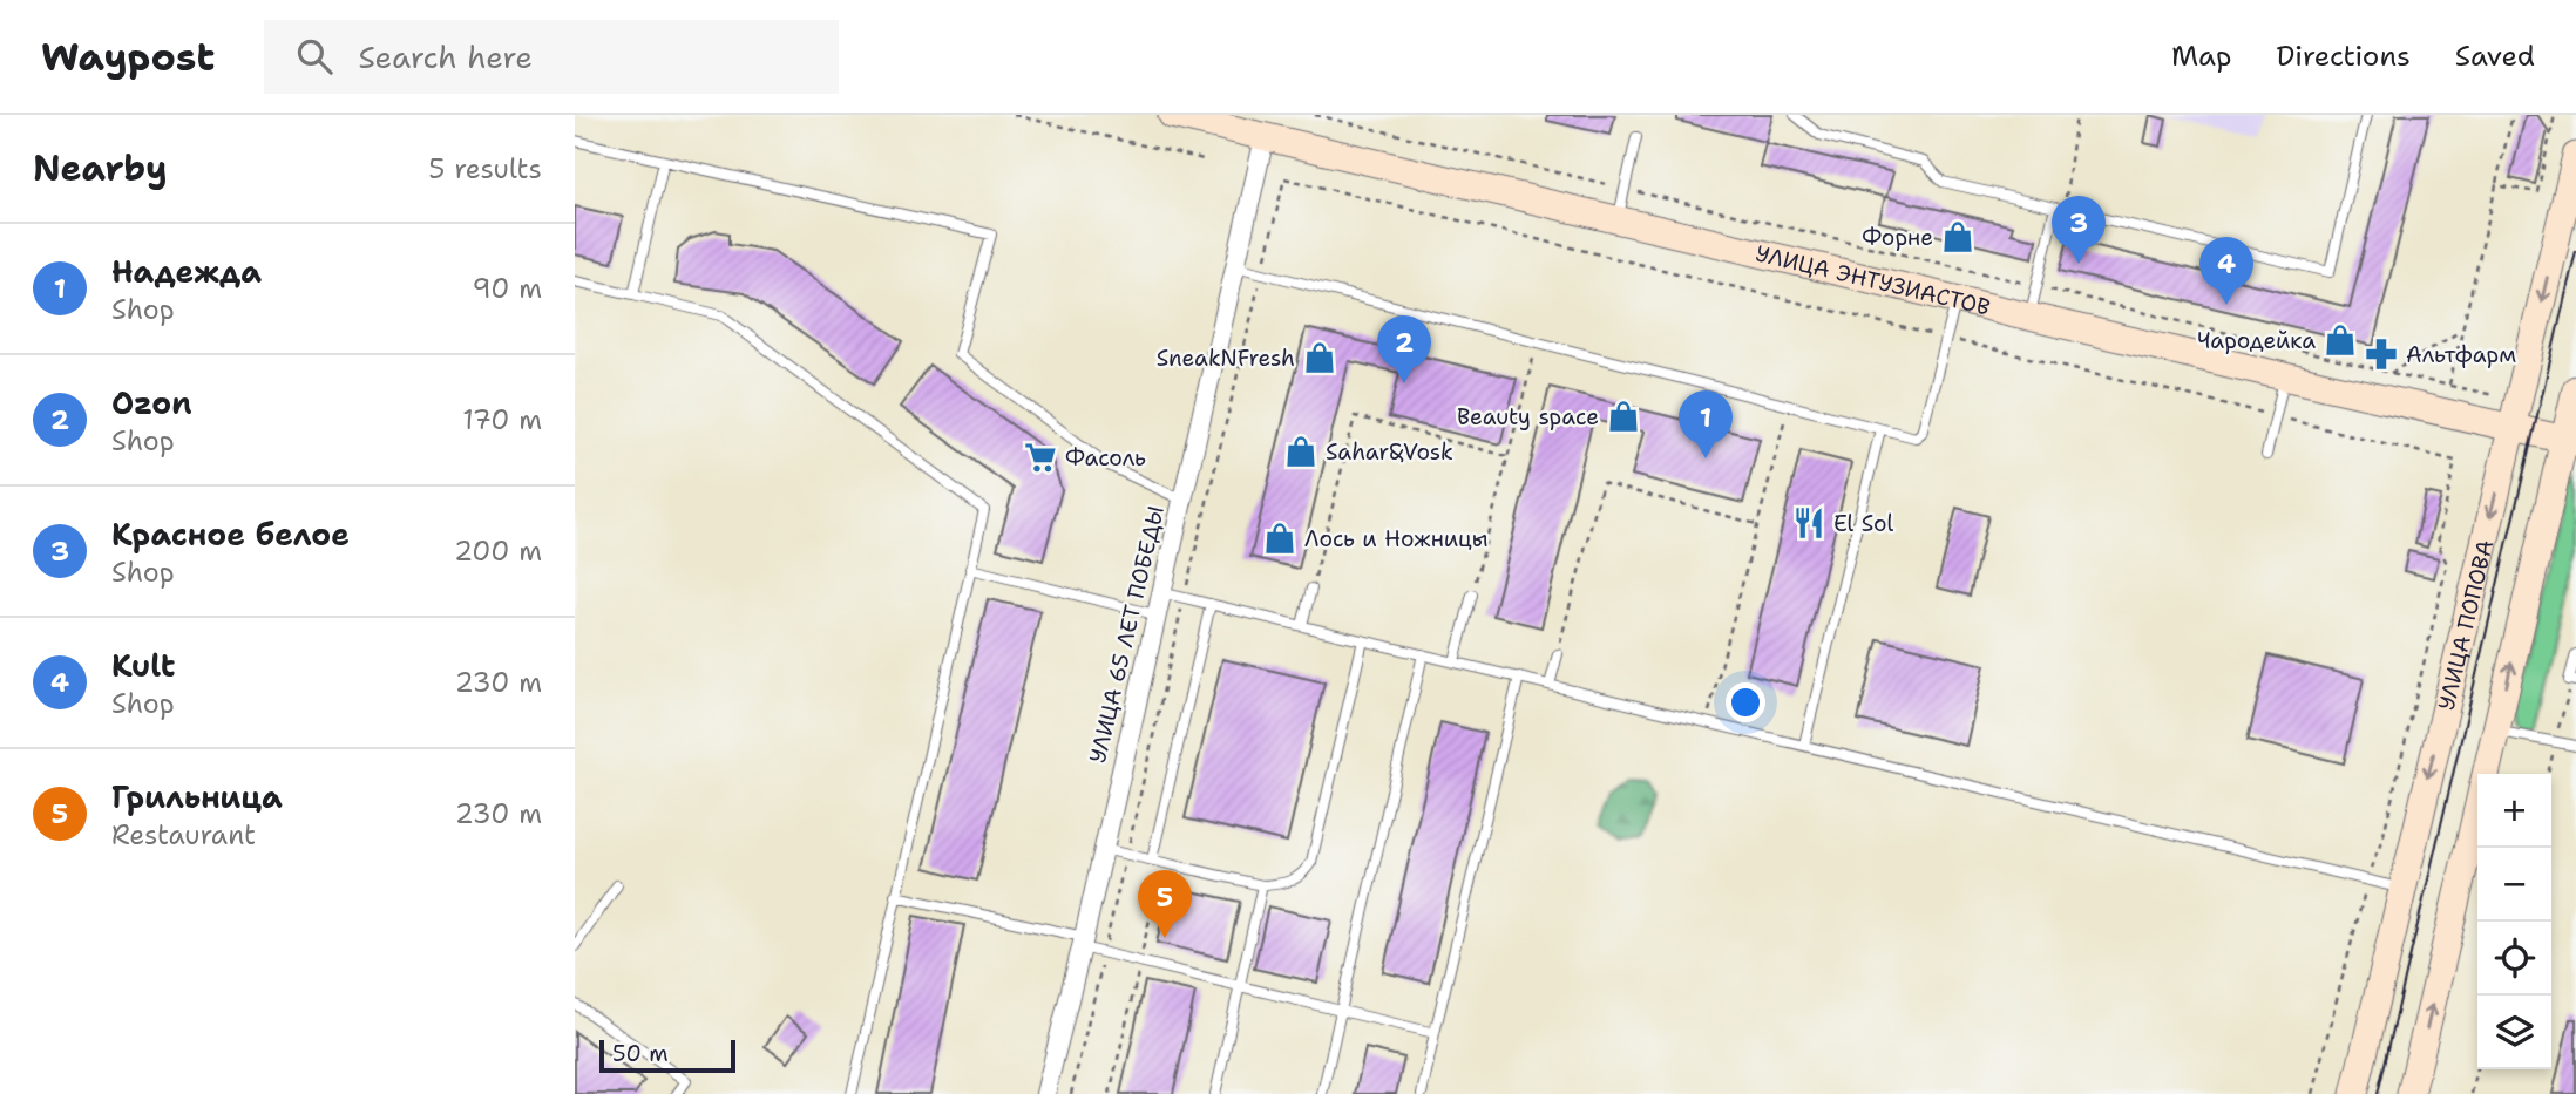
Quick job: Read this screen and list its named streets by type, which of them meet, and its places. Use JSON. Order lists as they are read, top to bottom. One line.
{"streets":{"main road":["УЛИЦА ЭНТУЗИАСТОВ","УЛИЦА ПОПОВА"],"street":["УЛИЦА 65 ЛЕТ ПОБЕДЫ"]},"crossings":[["УЛИЦА ЭНТУЗИАСТОВ","УЛИЦА ПОПОВА"],["УЛИЦА ЭНТУЗИАСТОВ","УЛИЦА 65 ЛЕТ ПОБЕДЫ"]],"places":{"shop":["Форне","Чародейка","SneakNFresh","Beauty space","Sahar&Vosk","Лось и Ножницы"],"pharmacy":["Альтфарм"],"supermarket":["Фасоль"],"restaurant":["El Sol"]},"scale_bar":"50 m","page":{"header":"Waypost","search":"Search here","nav":["Map","Directions","Saved"],"heading":["Nearby","5 results"],"pins":["3","4","2","1","5"],"list":[{"mark":"1","name":"Надежда","note":"Shop","value":"90 m"},{"mark":"2","name":"Ozon","note":"Shop","value":"170 m"},{"mark":"3","name":"Красное белое","note":"Shop","value":"200 m"},{"mark":"4","name":"Kult","note":"Shop","value":"230 m"},{"mark":"5","name":"Грильница","note":"Restaurant","value":"230 m"}],"map_buttons":["+","−"],"scale":"50 m"}}
